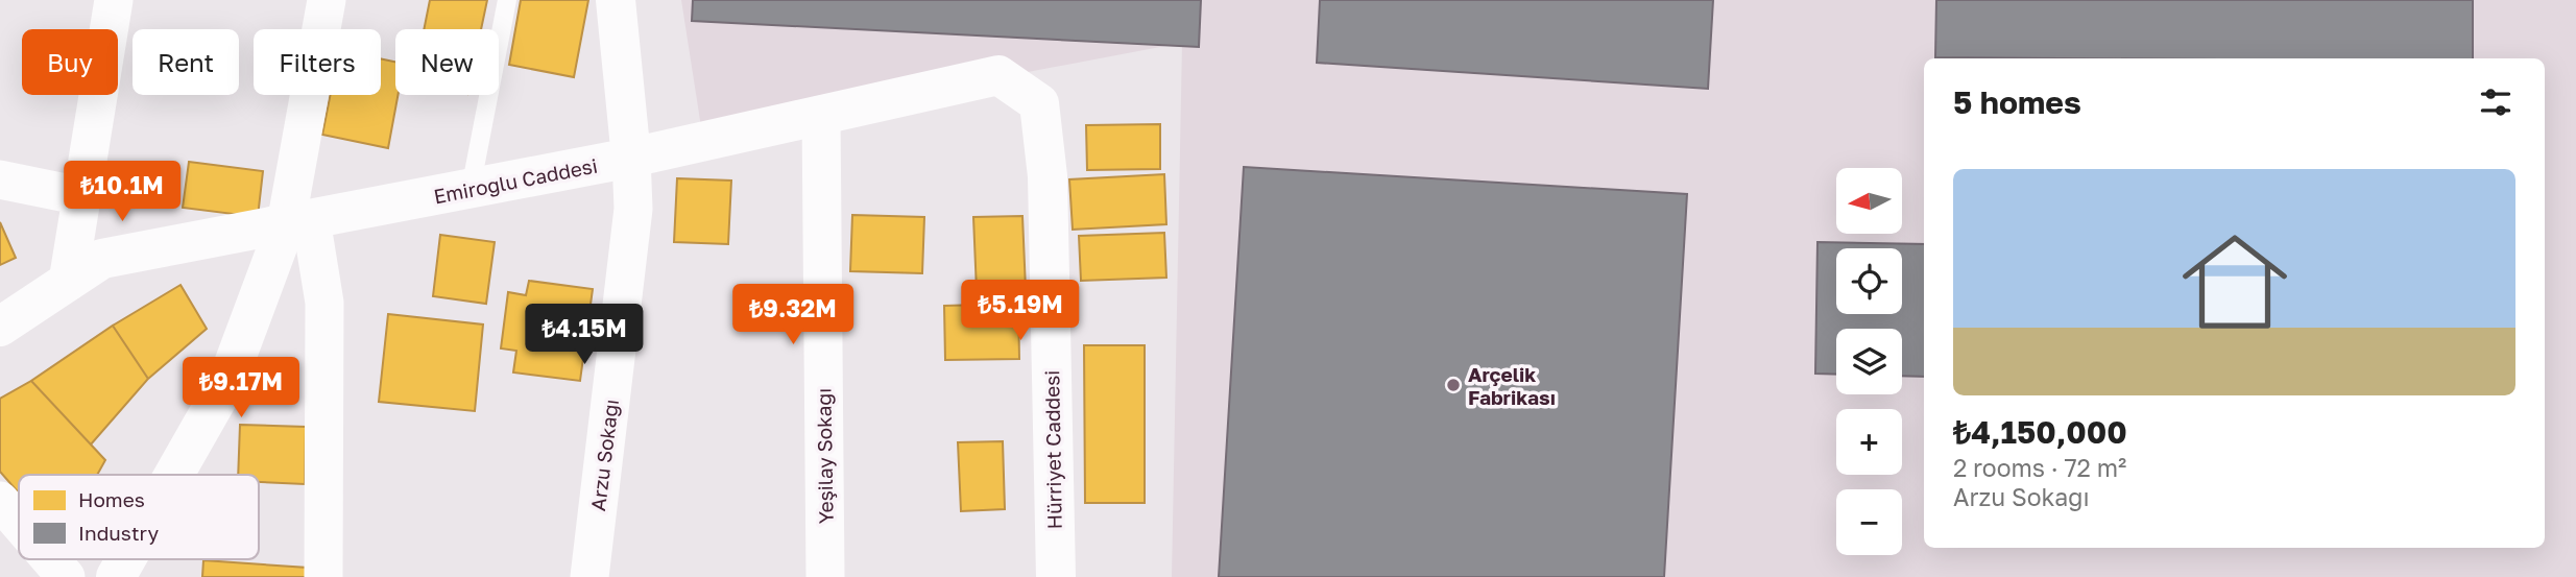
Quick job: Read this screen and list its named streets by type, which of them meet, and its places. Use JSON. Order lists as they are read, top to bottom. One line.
{"streets":{"street":["Emiroğlu Caddesi","Hürriyet Caddesi","Arzu Sokağı","Yeşilay Sokağı"]},"crossings":[["Emiroğlu Caddesi","Hürriyet Caddesi"],["Emiroğlu Caddesi","Arzu Sokağı"],["Emiroğlu Caddesi","Yeşilay Sokağı"]],"places":["Arçelik Fabrikası"],"legend":["Homes","Industry"],"north":"left","page":{"chip":["Buy","Rent","Filters","New"],"heading":"5 homes","list":[{"name":"₺4,150,000","note":"2 rooms · 72 m² · Arzu Sokağı"}],"price":["₺10.1M","₺5.19M","₺9.32M","₺4.15M","₺9.17M"],"map_buttons":["+","−"]}}
